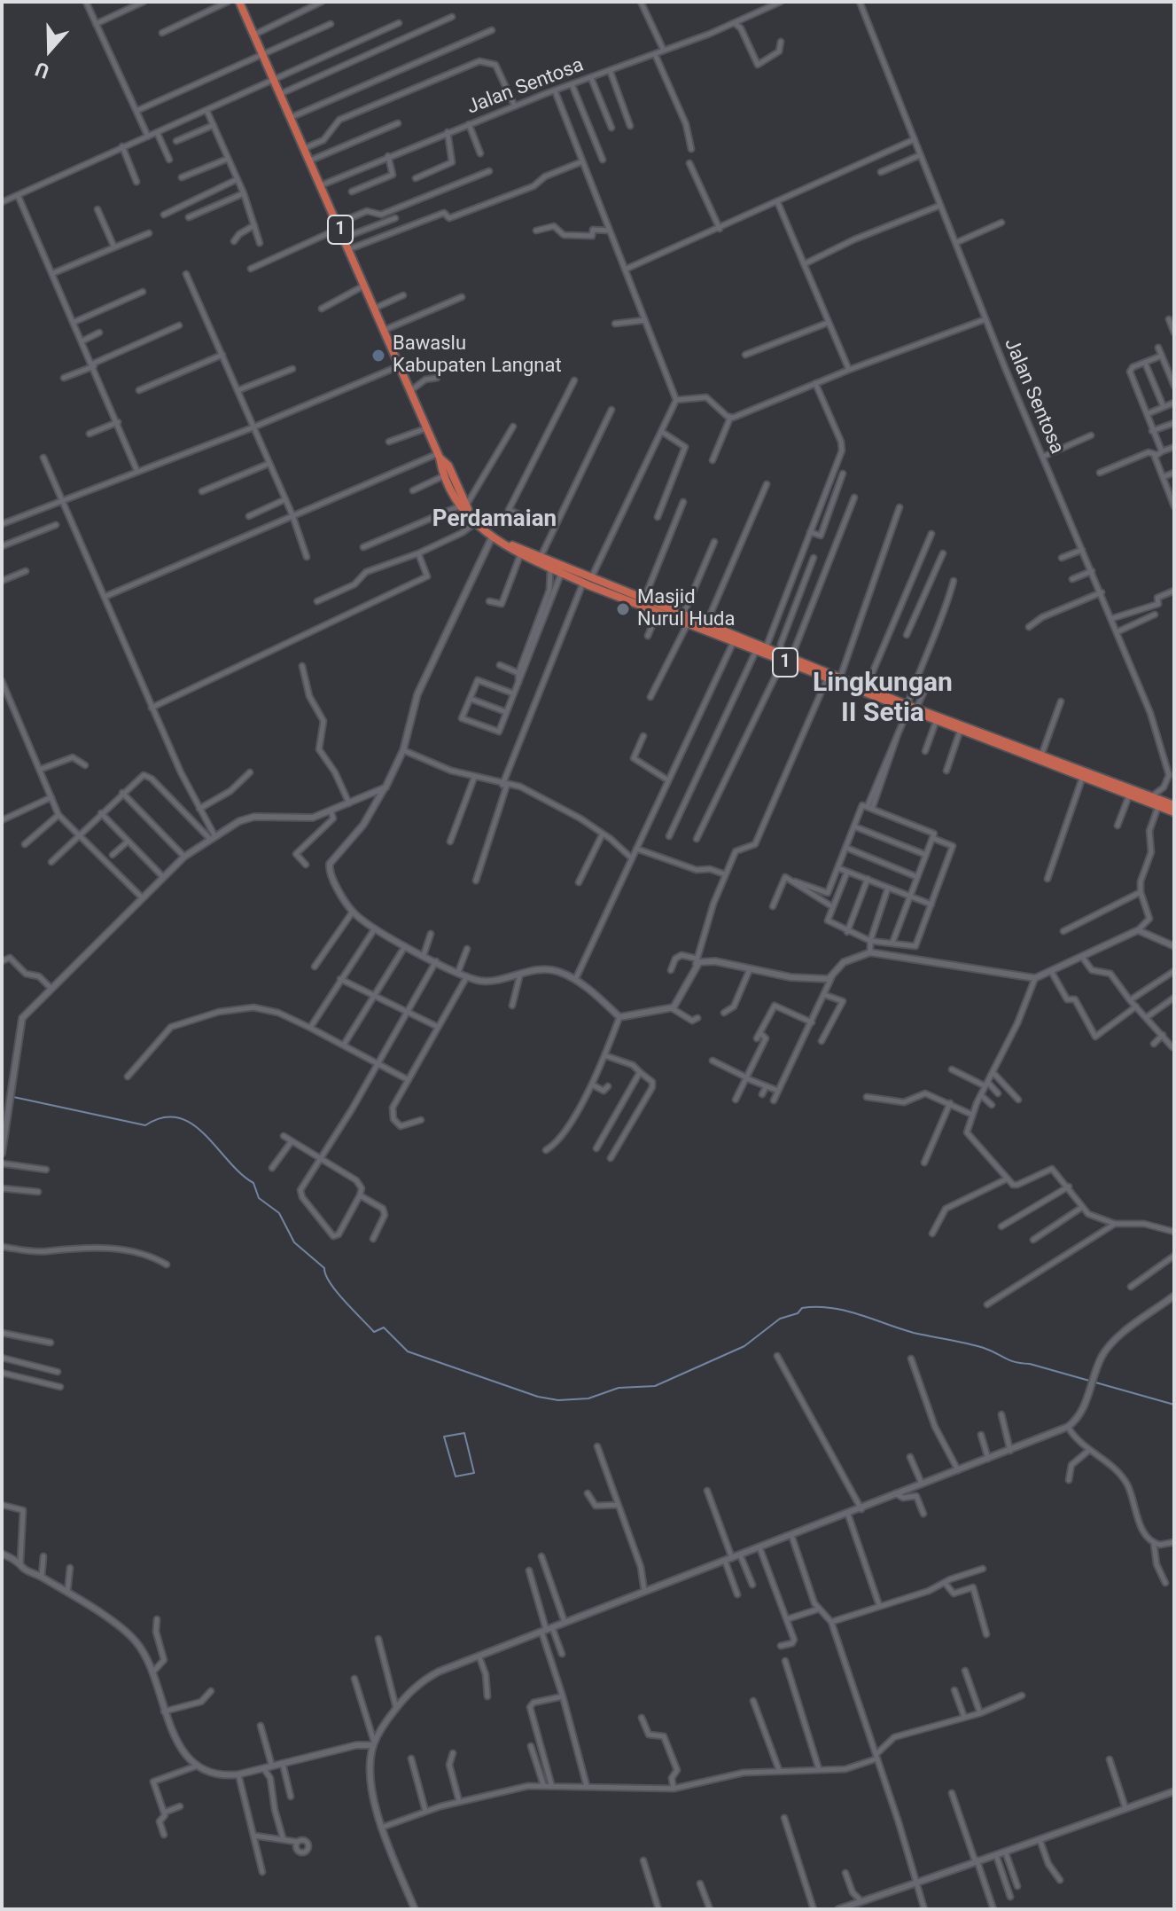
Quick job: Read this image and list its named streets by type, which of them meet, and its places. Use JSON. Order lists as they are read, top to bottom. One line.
{"streets":{"highway":["1"],"street":["Jalan Sentosa"]},"crossings":[["Jalan Sentosa","1"]],"districts":["Perdamaian","Lingkungan II Setia"],"places":["Bawaslu Kabupaten Langnat","Masjid Nurul Huda"],"north":"bottom"}
